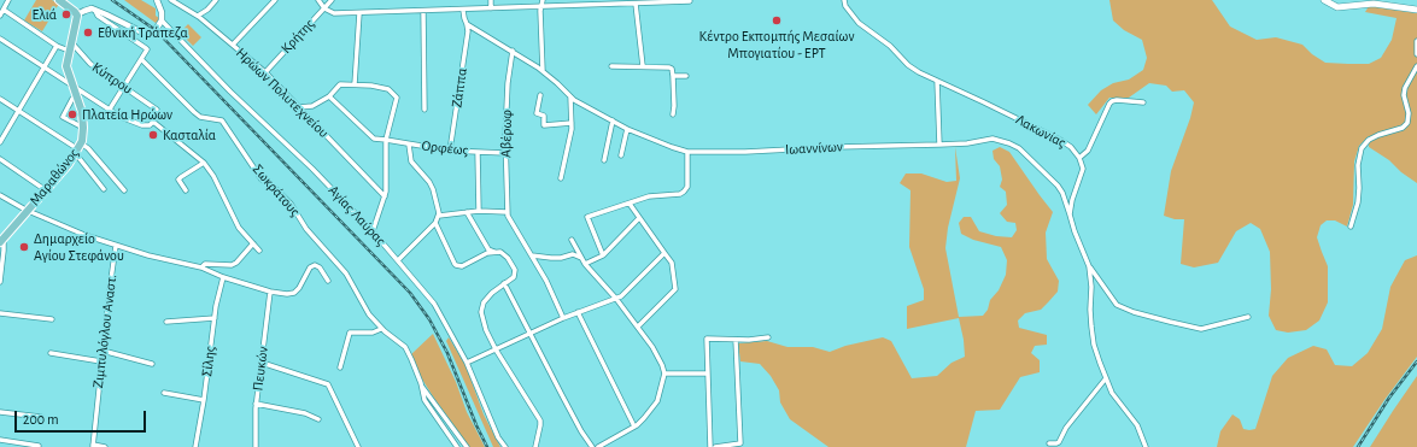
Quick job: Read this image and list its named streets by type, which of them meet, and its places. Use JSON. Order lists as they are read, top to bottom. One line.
{"streets":{"main road":["Μαραθώνος"],"street":["Κρήτης","Κύπρου","Ζάππα","Ηρώων Πολυτεχνείου","Λακωνίας","Αβέρωφ","Ορφέως","Ιωαννίνων","Σωκράτους","Αγίας Λαύρας","Ζιμπυλόγλου Αναστ.","Σίλης","Πευκών"]},"crossings":[["Κρήτης","Ηρώων Πολυτεχνείου"],["Κύπρου","Μαραθώνος"],["Ζάππα","Ορφέως"],["Ζάππα","Ιωαννίνων"],["Λακωνίας","Ιωαννίνων"],["Αβέρωφ","Ορφέως"],["Αβέρωφ","Ιωαννίνων"]],"places":["Ελιά","Κέντρο Εκπομπής Μεσαίων Μπογιατίου - ΕΡΤ","Εθνική Τράπεζα","Πλατεία Ηρώων","Κασταλία","Δημαρχείο Αγίου Στεφάνου"],"scale_bar":"200 m"}
